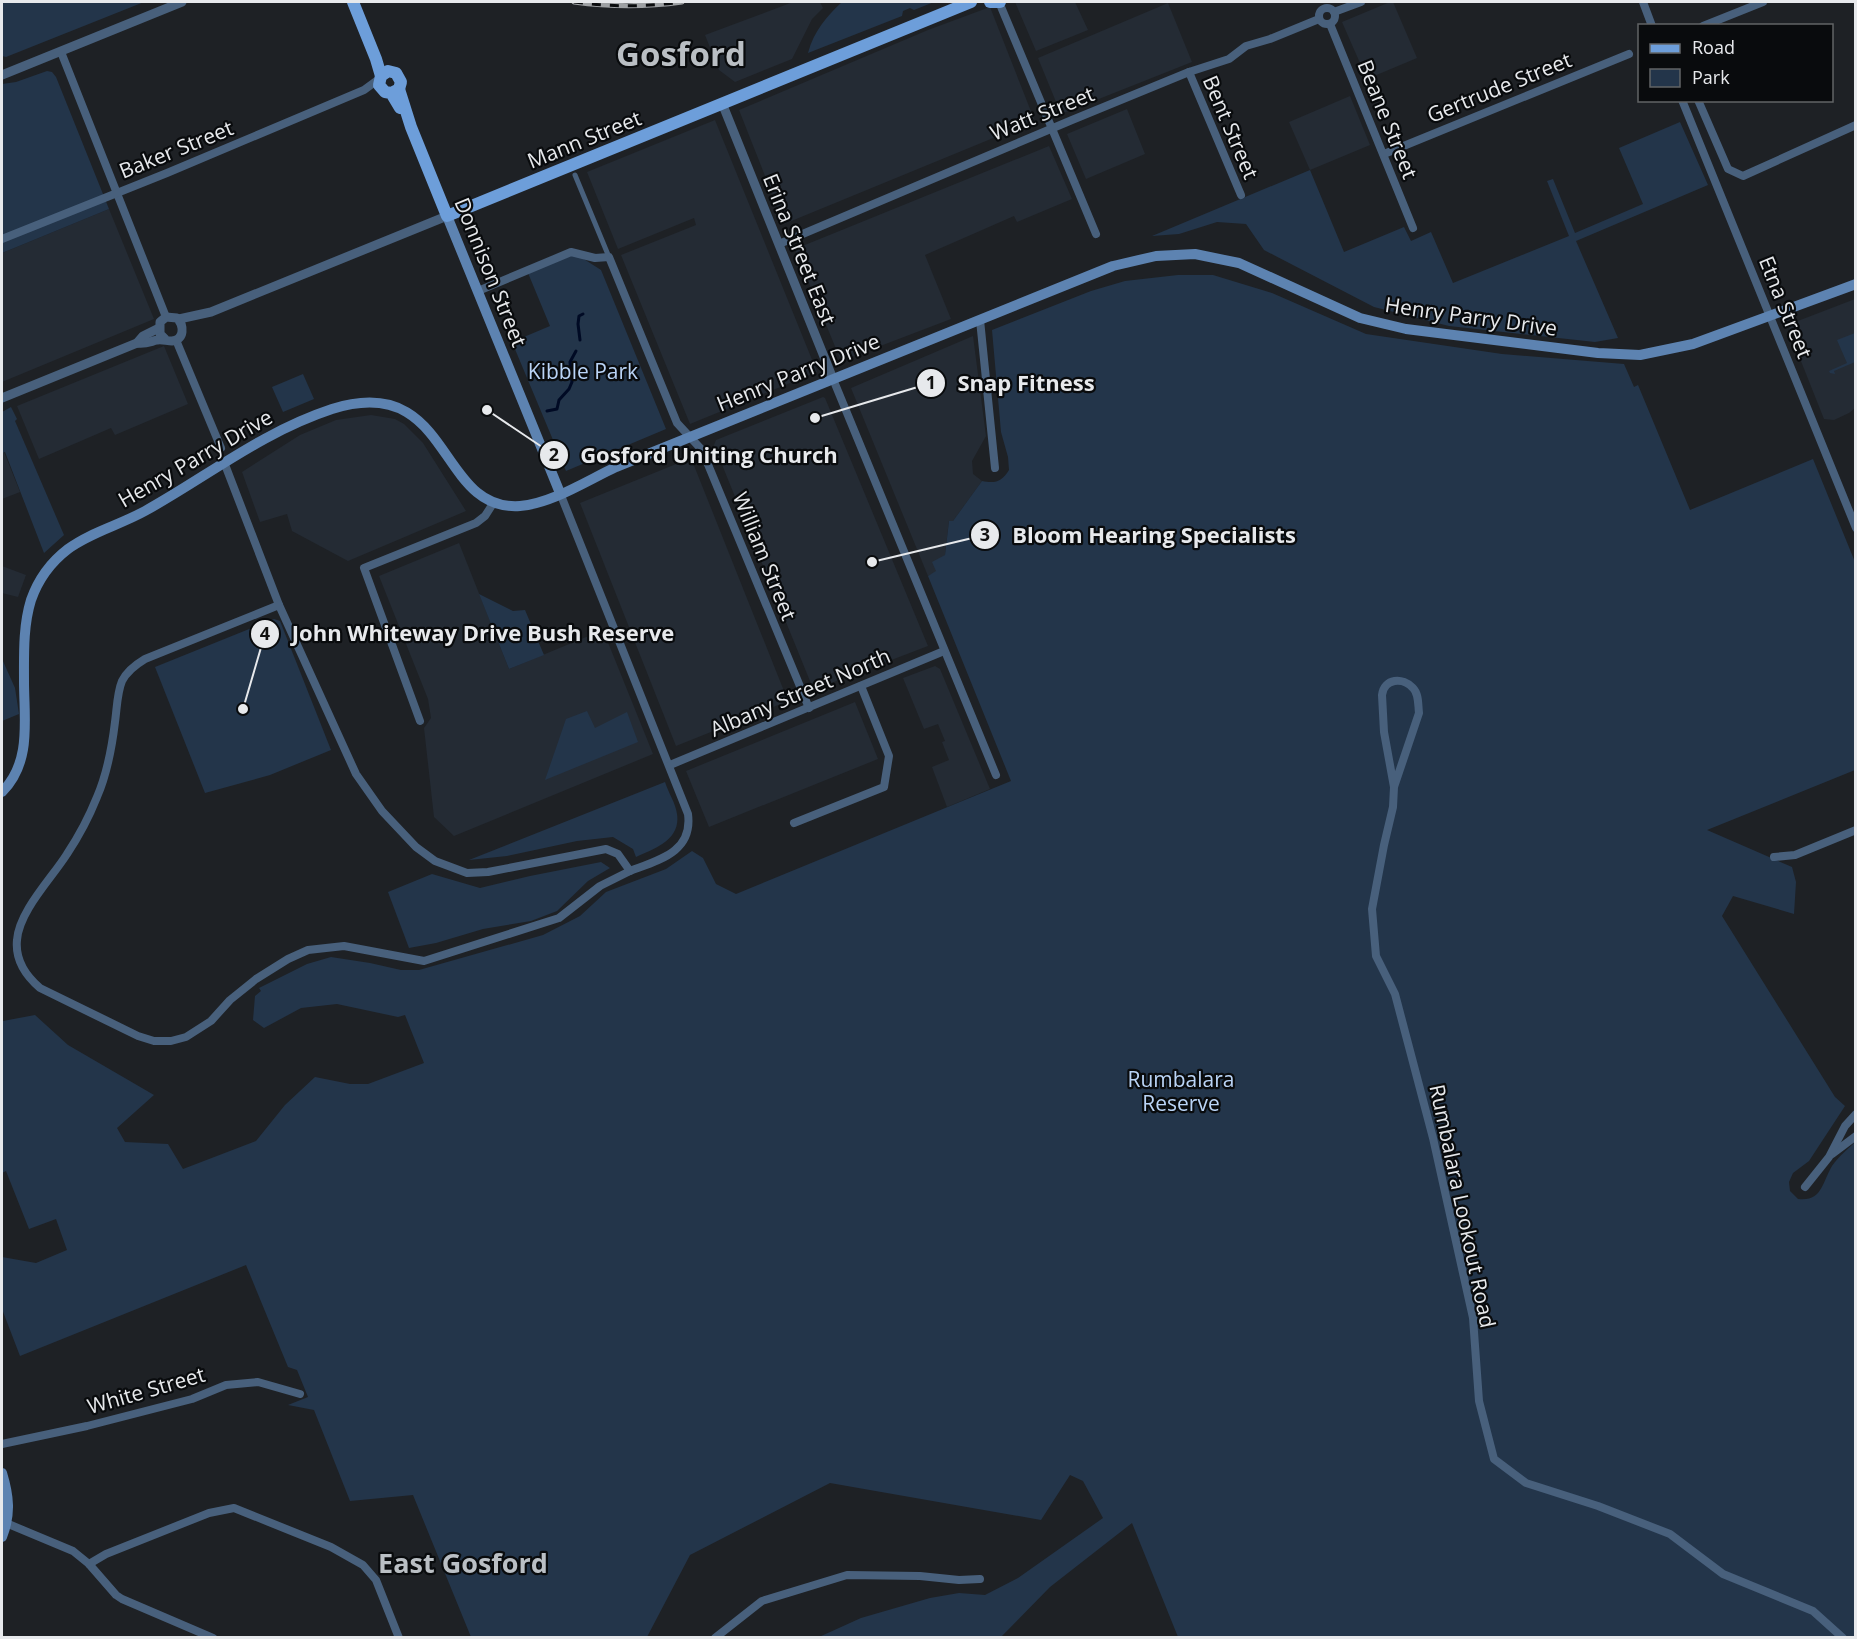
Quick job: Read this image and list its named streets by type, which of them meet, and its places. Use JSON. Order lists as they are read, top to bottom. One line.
{"streets":{"main road":["Mann Street","Donnison Street","Henry Parry Drive"],"street":["Gertrude Street","Watt Street","Beane Street","Bent Street","Baker Street","Erina Street East","Etna Street","William Street","Albany Street North","Rumbalara Lookout Road","White Street"]},"crossings":[["Gertrude Street","Beane Street"],["Watt Street","Beane Street"],["Watt Street","Bent Street"],["Watt Street","Erina Street East"],["Mann Street","Erina Street East"],["Mann Street","Donnison Street"],["Baker Street","Donnison Street"],["Erina Street East","Henry Parry Drive"],["Erina Street East","Albany Street North"],["Donnison Street","Henry Parry Drive"],["Donnison Street","Albany Street North"],["Etna Street","Henry Parry Drive"],["Henry Parry Drive","William Street"],["William Street","Albany Street North"]],"districts":["Gosford","East Gosford"],"parks":["Kibble Park","Rumbalara Reserve"],"places":["Gosford Uniting Church","Snap Fitness","Bloom Hearing Specialists","John Whiteway Drive Bush Reserve"],"legend":["Road","Park"]}
